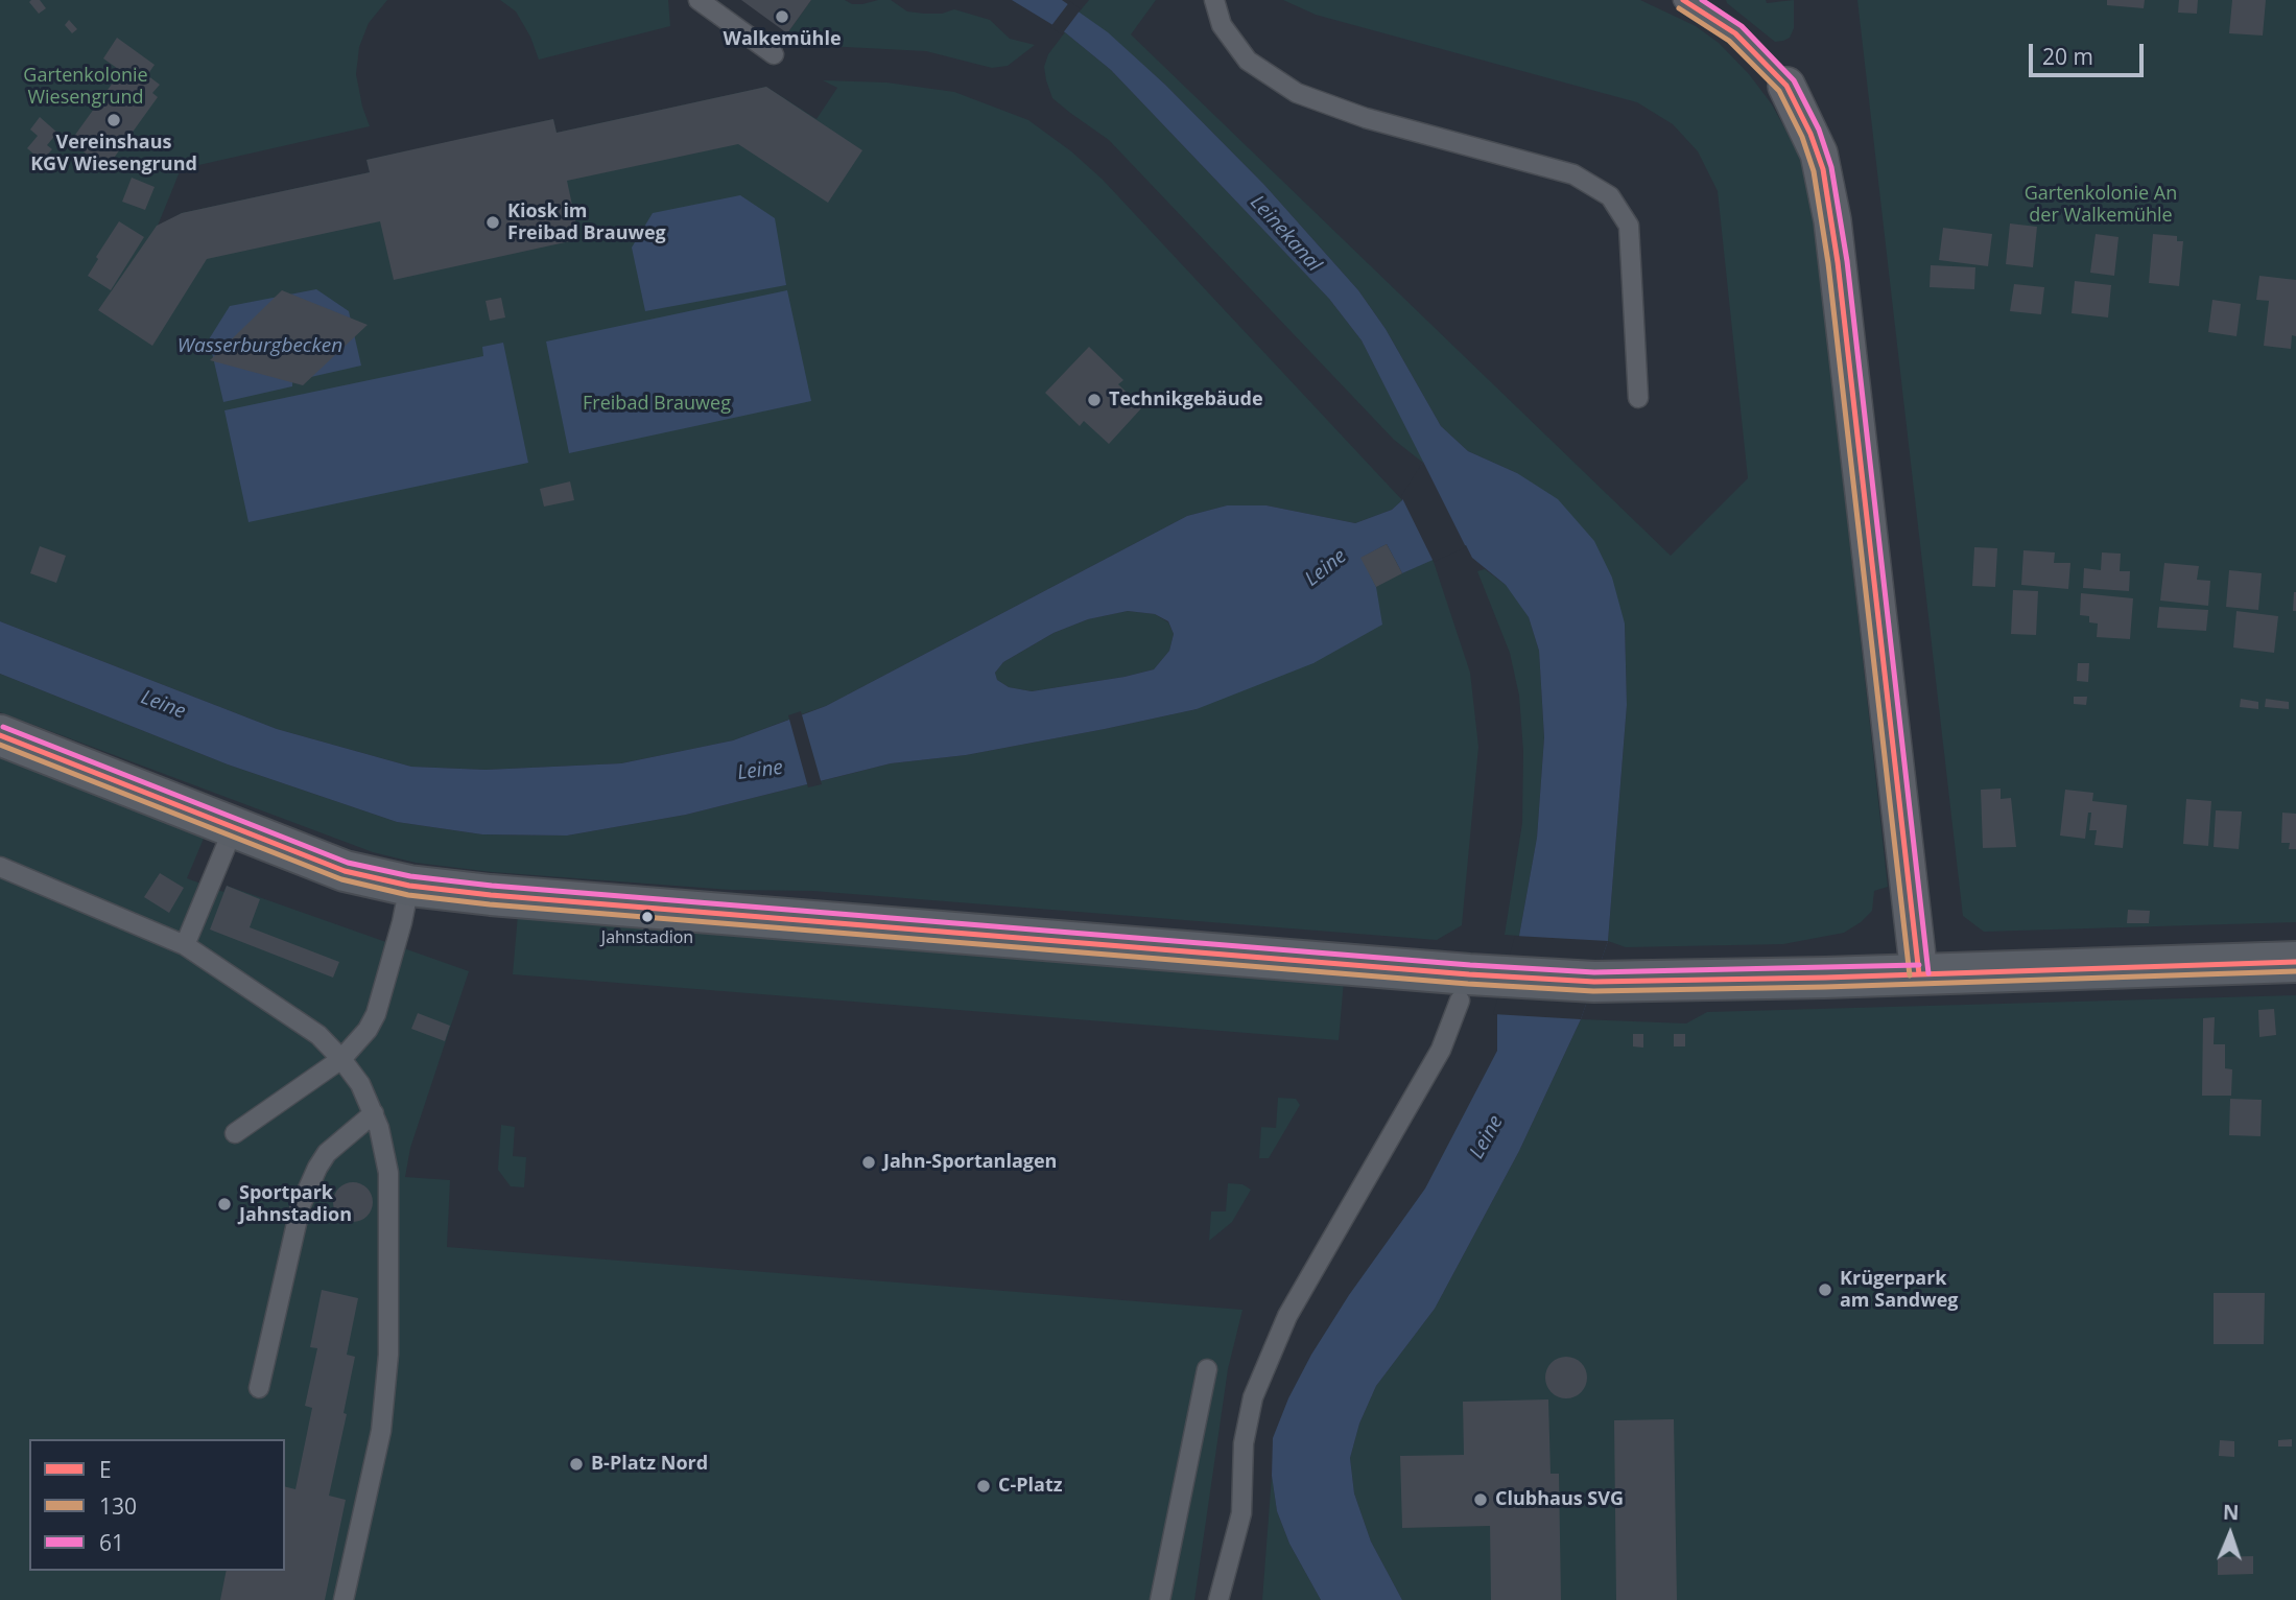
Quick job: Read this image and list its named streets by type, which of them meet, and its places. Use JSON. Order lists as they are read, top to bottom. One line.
{"water":["Leinekanal","Wasserburgbecken","Leine"],"parks":["Gartenkolonie Wiesengrund","Gartenkolonie An der Walkemühle","Freibad Brauweg"],"places":["Walkemühle","Vereinshaus KGV Wiesengrund","Kiosk im Freibad Brauweg","Technikgebäude","Jahnstadion","Jahn-Sportanlagen","Sportpark Jahnstadion","Krügerpark am Sandweg","B-Platz Nord","C-Platz","Clubhaus SVG"],"lines":["transit line E","transit line 61","transit line 130"],"legend":["E","130","61"],"scale_bar":"20 m","north":"top"}
